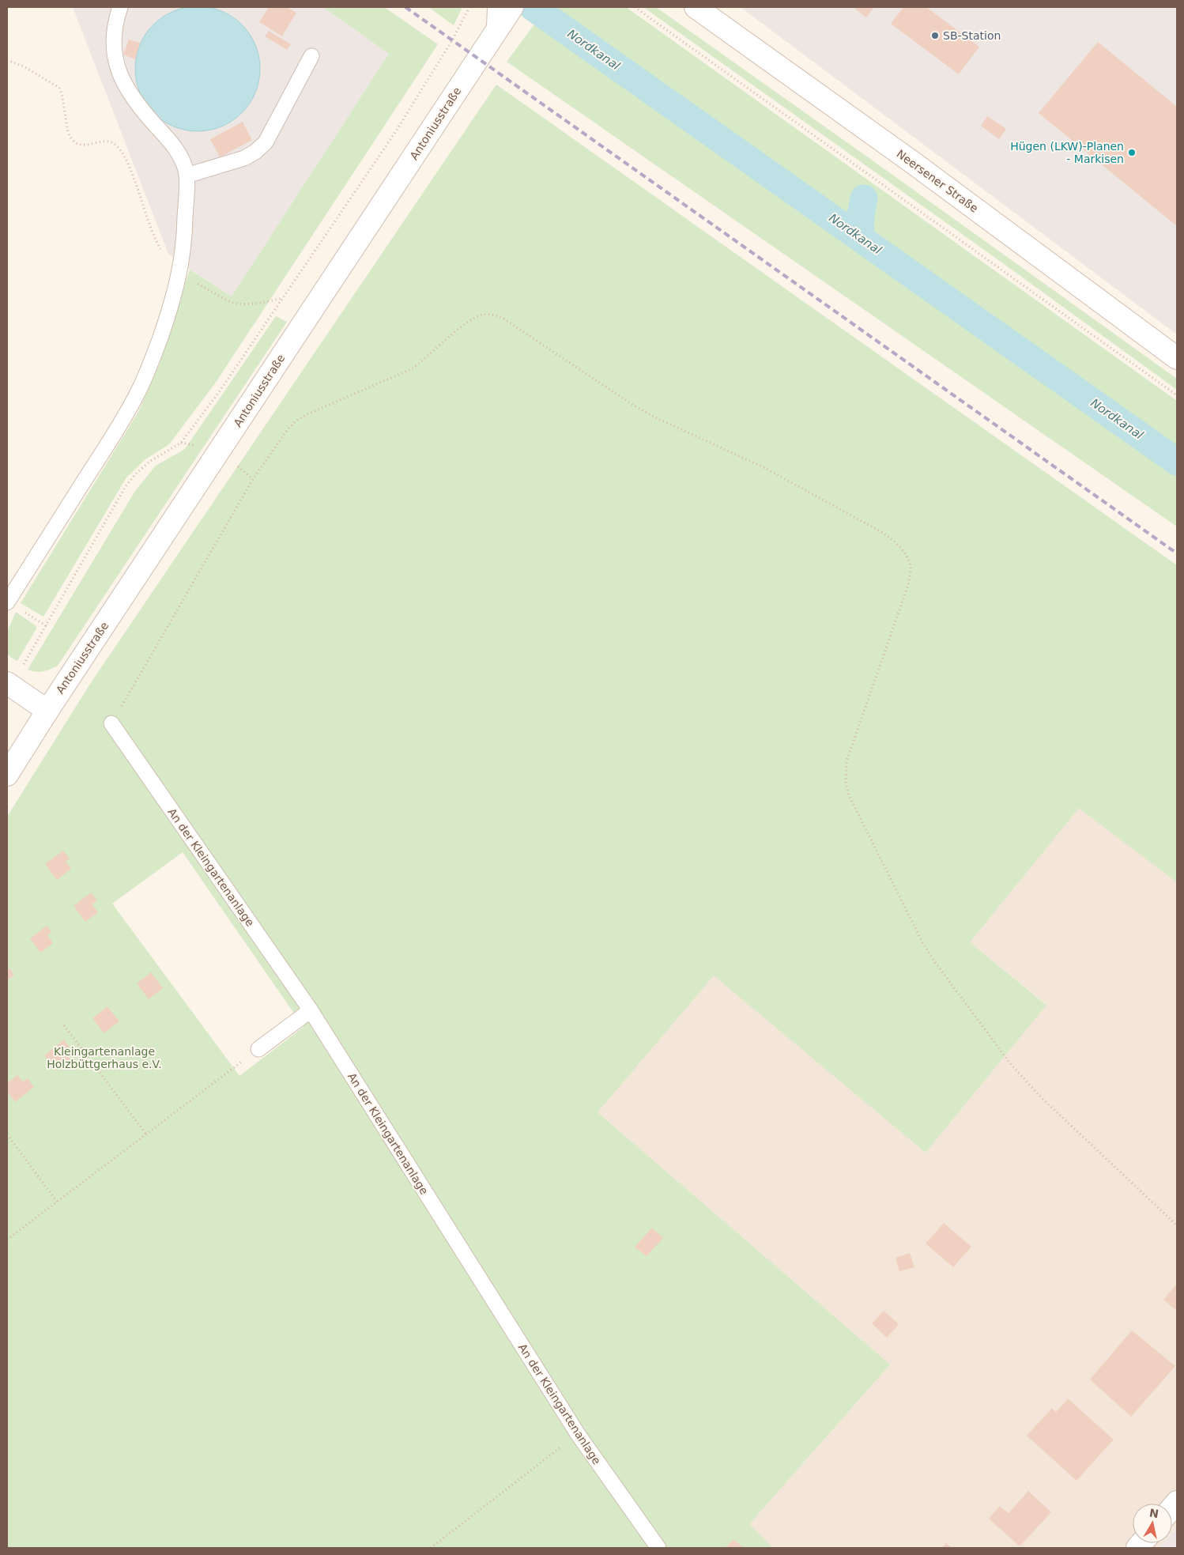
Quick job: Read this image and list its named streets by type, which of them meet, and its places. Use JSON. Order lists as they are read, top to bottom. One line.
{"streets":{"street":["Antoniusstraße","Neersener Straße"],"lane":["An der Kleingartenanlage"]},"water":["Nordkanal"],"parks":["Kleingartenanlage Holzbüttgerhaus e.V."],"places":["SB-Station","Hügen (LKW)-Planen - Markisen"],"north":"top"}
